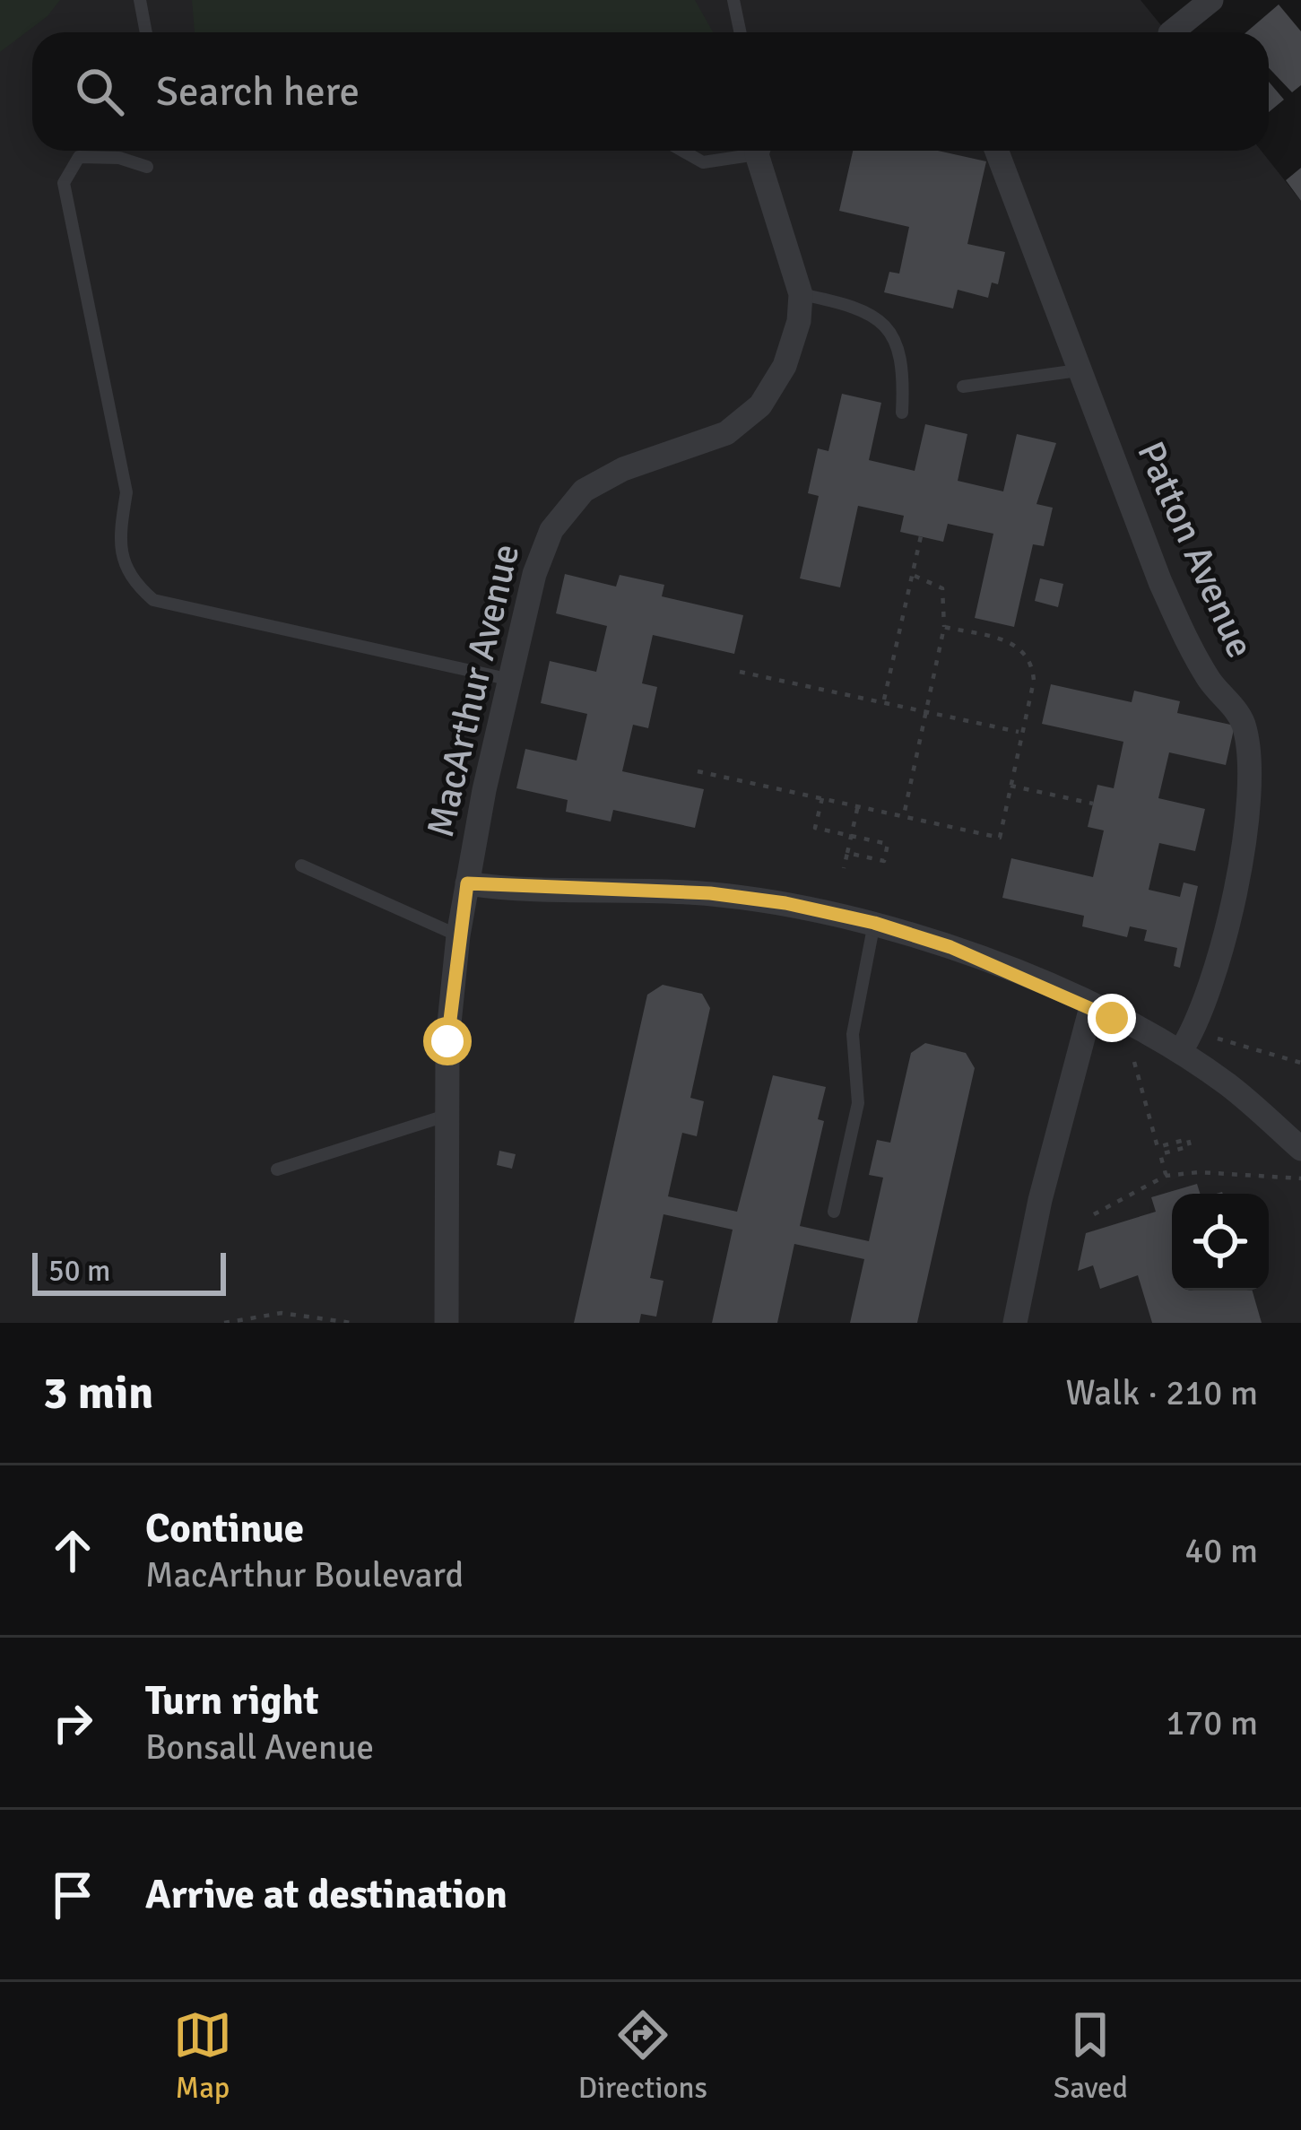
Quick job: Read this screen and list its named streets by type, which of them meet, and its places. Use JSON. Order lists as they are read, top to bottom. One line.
{"streets":{"street":["Patton Avenue","MacArthur Avenue"]},"scale_bar":"50 m","page":{"search":"Search here","scale":"50 m","heading":["3 min","Walk · 210 m"],"list":[["Continue","MacArthur Boulevard","40 m"],["Turn right","Bonsall Avenue","170 m"],"Arrive at destination"],"nav":["Map","Directions","Saved"]}}
